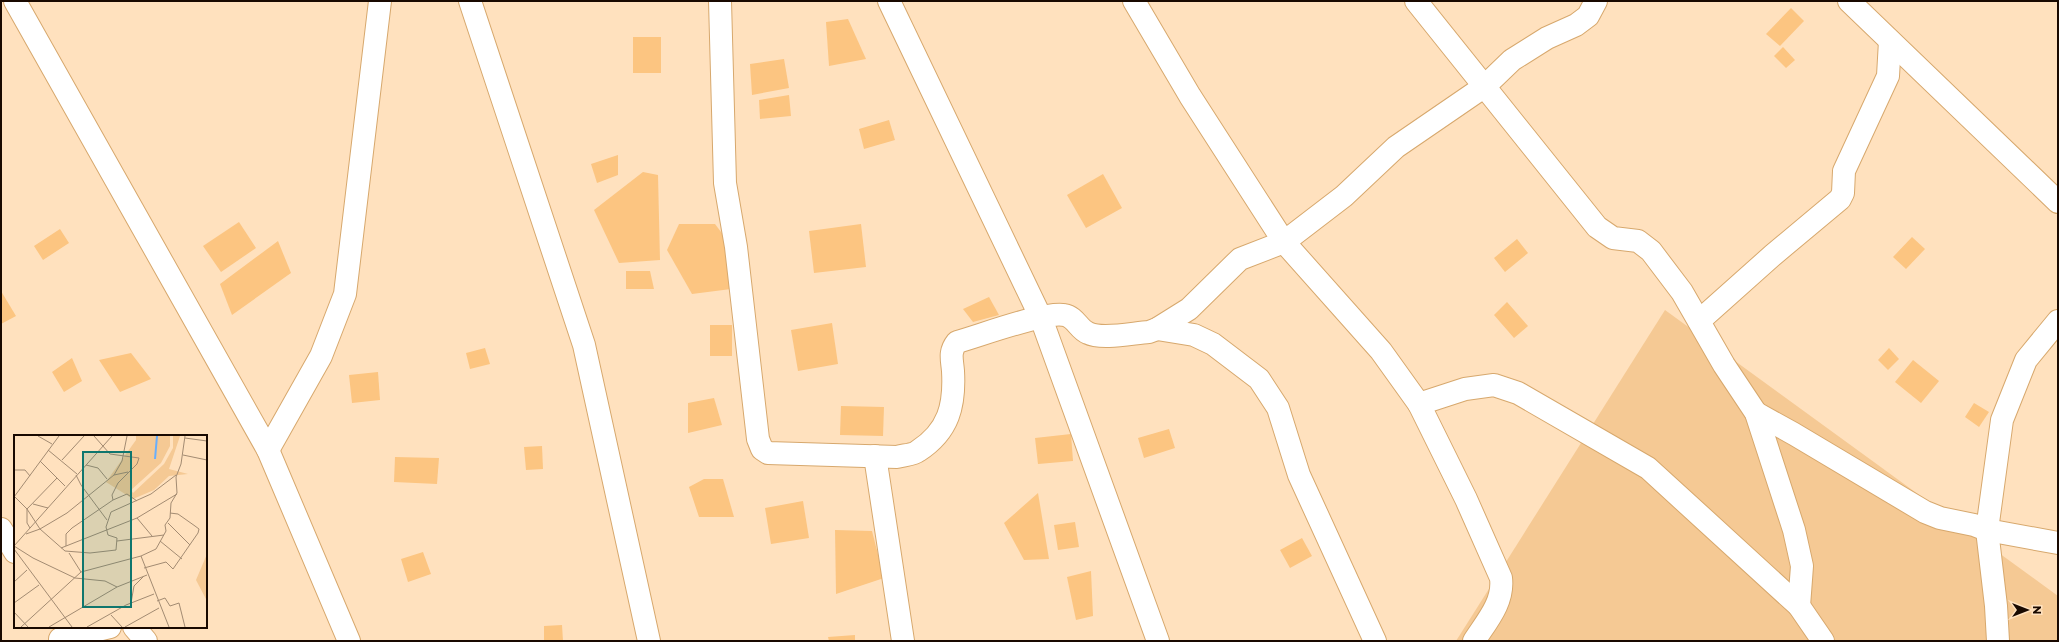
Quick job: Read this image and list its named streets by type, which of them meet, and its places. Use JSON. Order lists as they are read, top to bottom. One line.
{"north":"right"}
